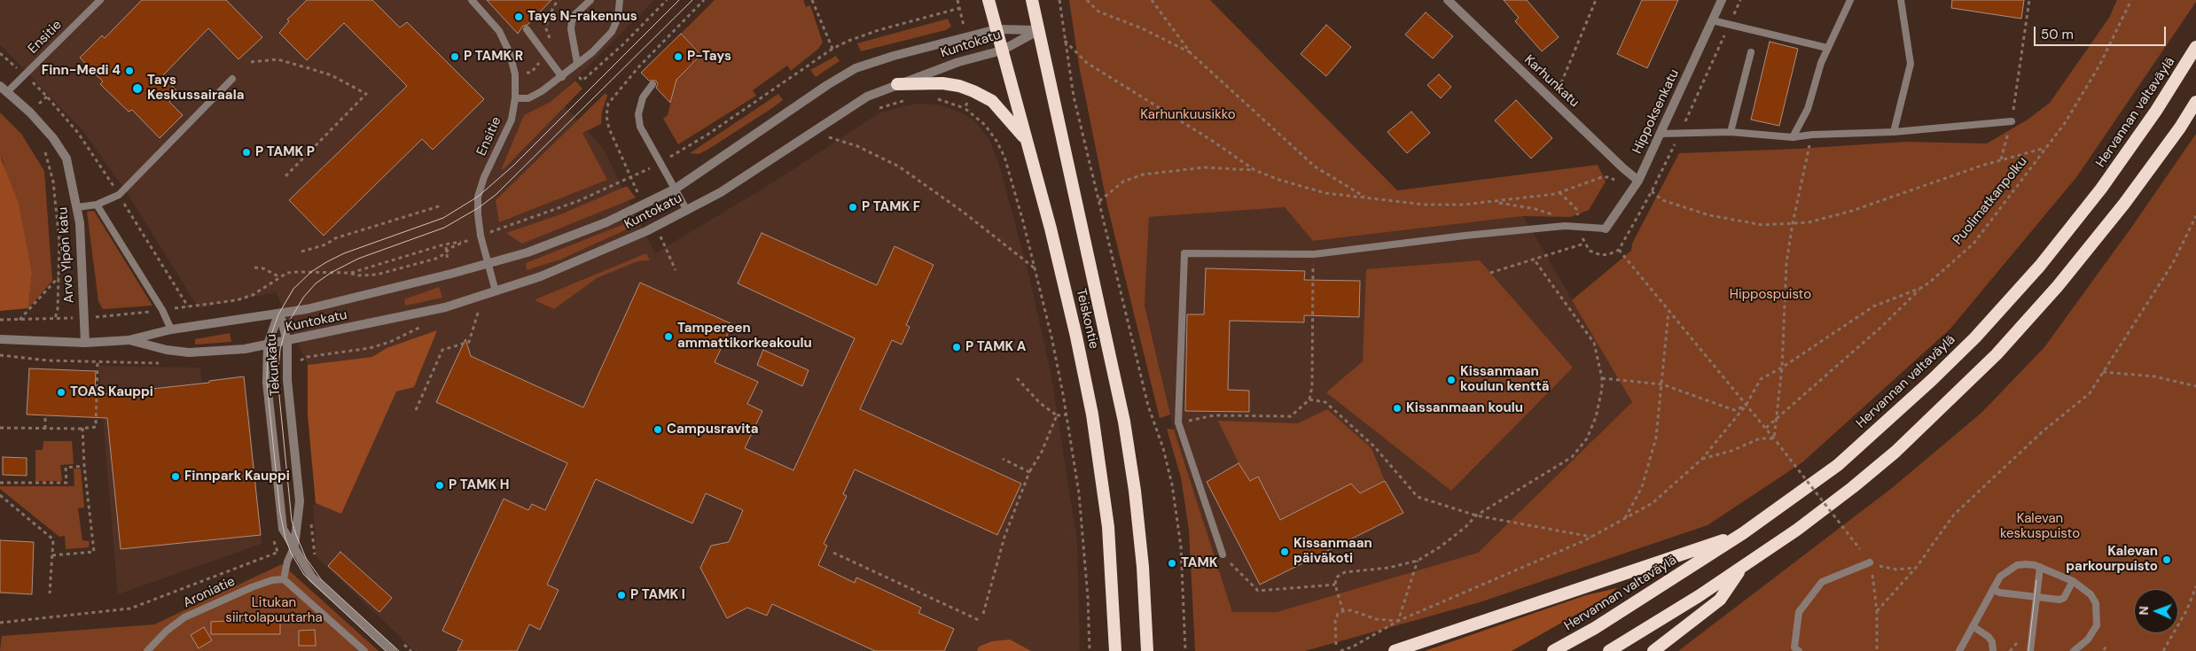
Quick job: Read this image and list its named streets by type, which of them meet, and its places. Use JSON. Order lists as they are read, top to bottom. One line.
{"streets":{"highway":["Hervannan valtaväylä","Teiskontie"],"street":["Kuntokatu","Karhunkatu","Hippoksenkatu","Arvo Ylpön katu","Tekunkatu"],"lane":["Ensitie","Aroniatie"],"path":["Puolimatkanpolku"]},"crossings":[["Ensitie","Kuntokatu"],["Ensitie","Arvo Ylpön katu"],["Kuntokatu","Arvo Ylpön katu"],["Kuntokatu","Teiskontie"],["Kuntokatu","Tekunkatu"],["Karhunkatu","Hippoksenkatu"]],"parks":["Karhunkuusikko","Hippospuisto","Kalevan keskuspuisto","Litukan siirtolapuutarha"],"places":["Tays N-rakennus","P TAMK R","P-Tays","Finn-Medi 4","Tays Keskussairaala","P TAMK P","P TAMK F","Tampereen ammattikorkeakoulu","P TAMK A","Kissanmaan koulun kenttä","TOAS Kauppi","Kissanmaan koulu","Campusravita","Finnpark Kauppi","P TAMK H","Kissanmaan päiväkoti","Kalevan parkourpuisto","TAMK","P TAMK I"],"scale_bar":"50 m","north":"left"}
